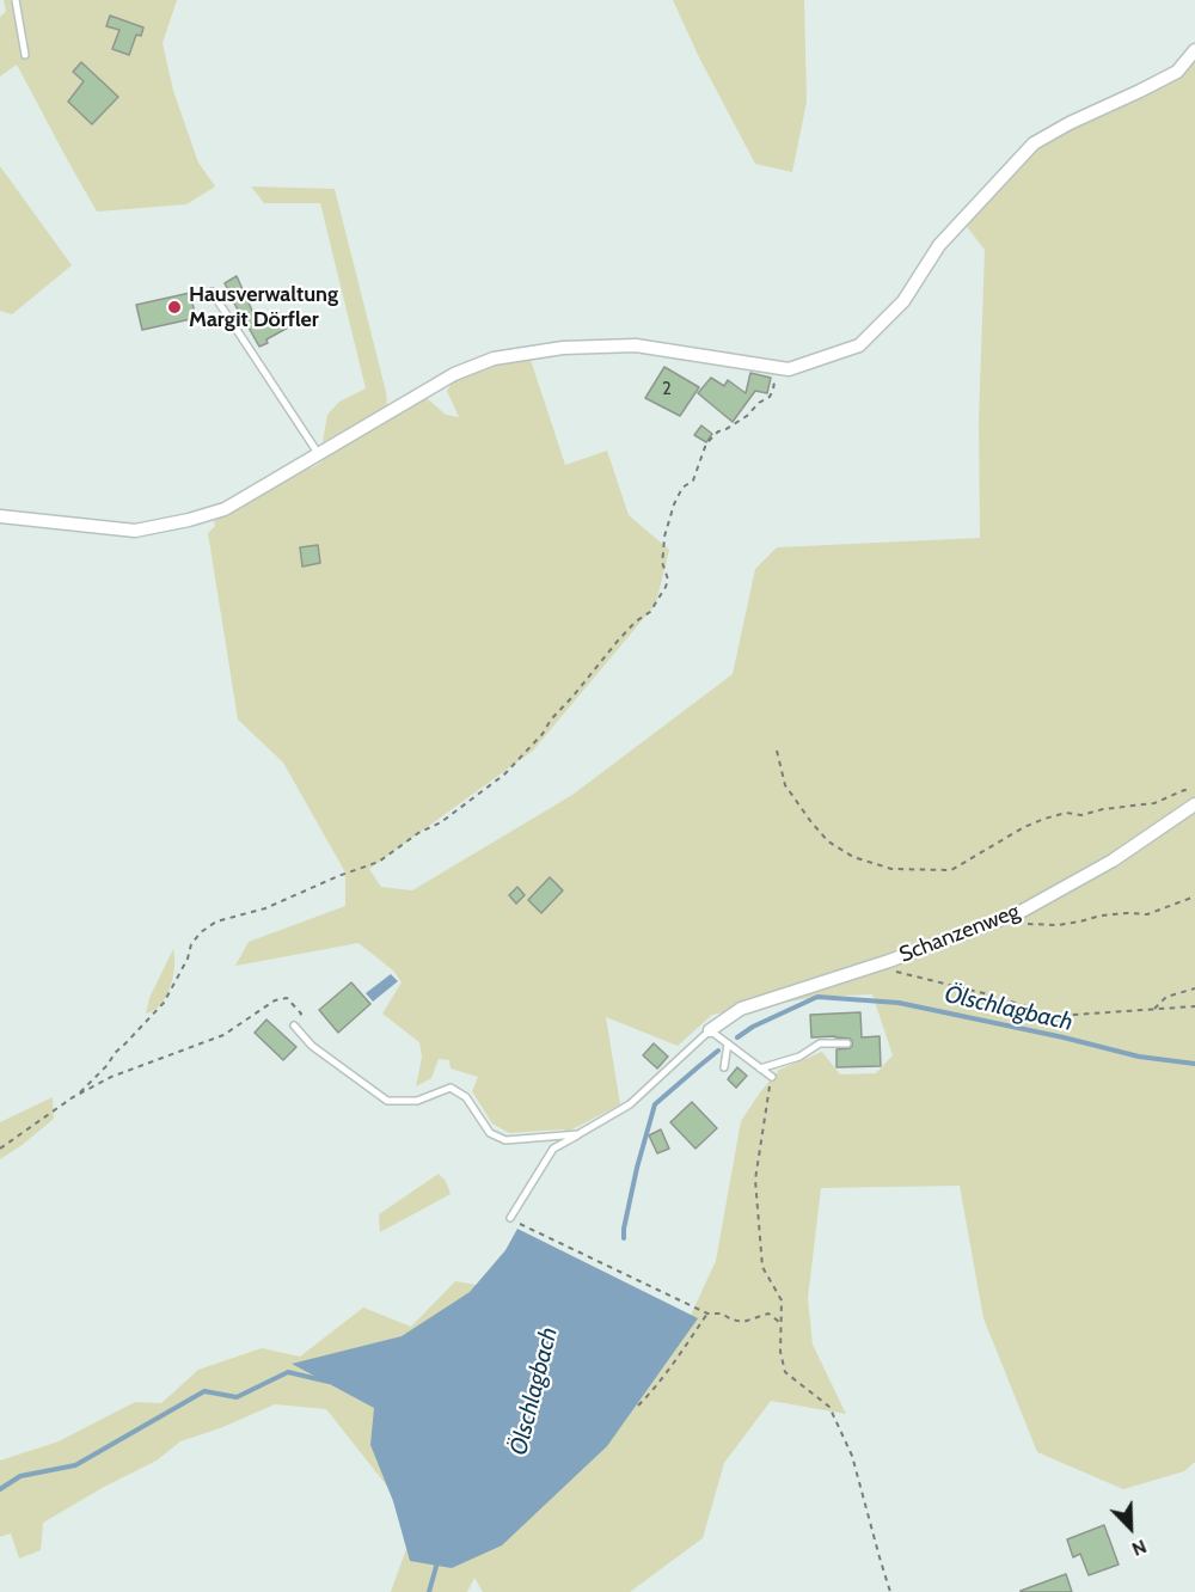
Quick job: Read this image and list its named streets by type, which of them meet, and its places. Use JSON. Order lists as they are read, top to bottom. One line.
{"streets":{"street":["Schanzenweg"]},"water":["Ölschlagbach"],"places":["Hausverwaltung Margit Dörfler"],"house_numbers":["2"],"north":"bottom right"}
